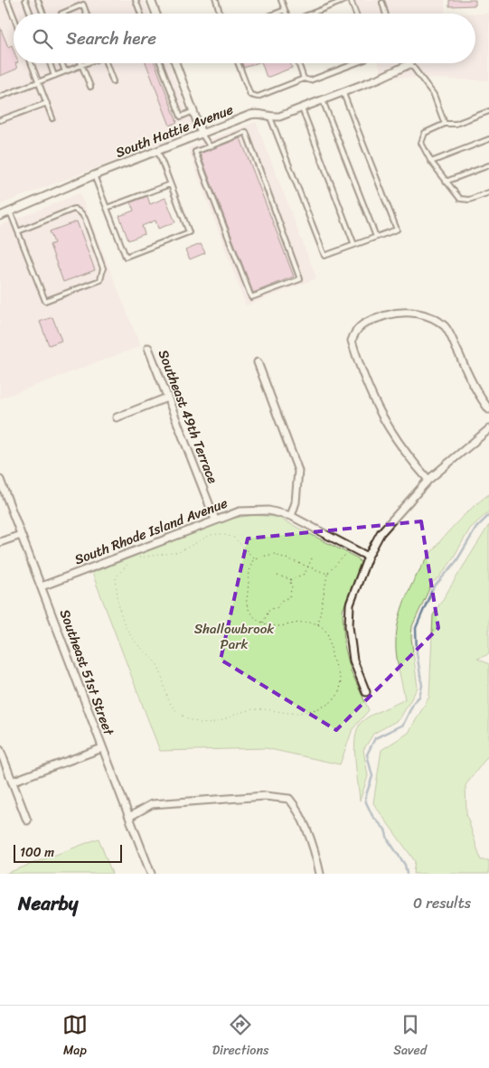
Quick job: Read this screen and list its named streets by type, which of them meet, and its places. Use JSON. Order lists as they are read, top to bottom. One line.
{"streets":{"street":["South Hattie Avenue","Southeast 49th Terrace","South Rhode Island Avenue","Southeast 51st Street"]},"crossings":[["Southeast 49th Terrace","South Rhode Island Avenue"],["South Rhode Island Avenue","Southeast 51st Street"]],"parks":["Shallowbrook Park"],"scale_bar":"100 m","page":{"search":"Search here","scale":"100 m","heading":["Nearby","0 results"],"nav":["Map","Directions","Saved"]}}
